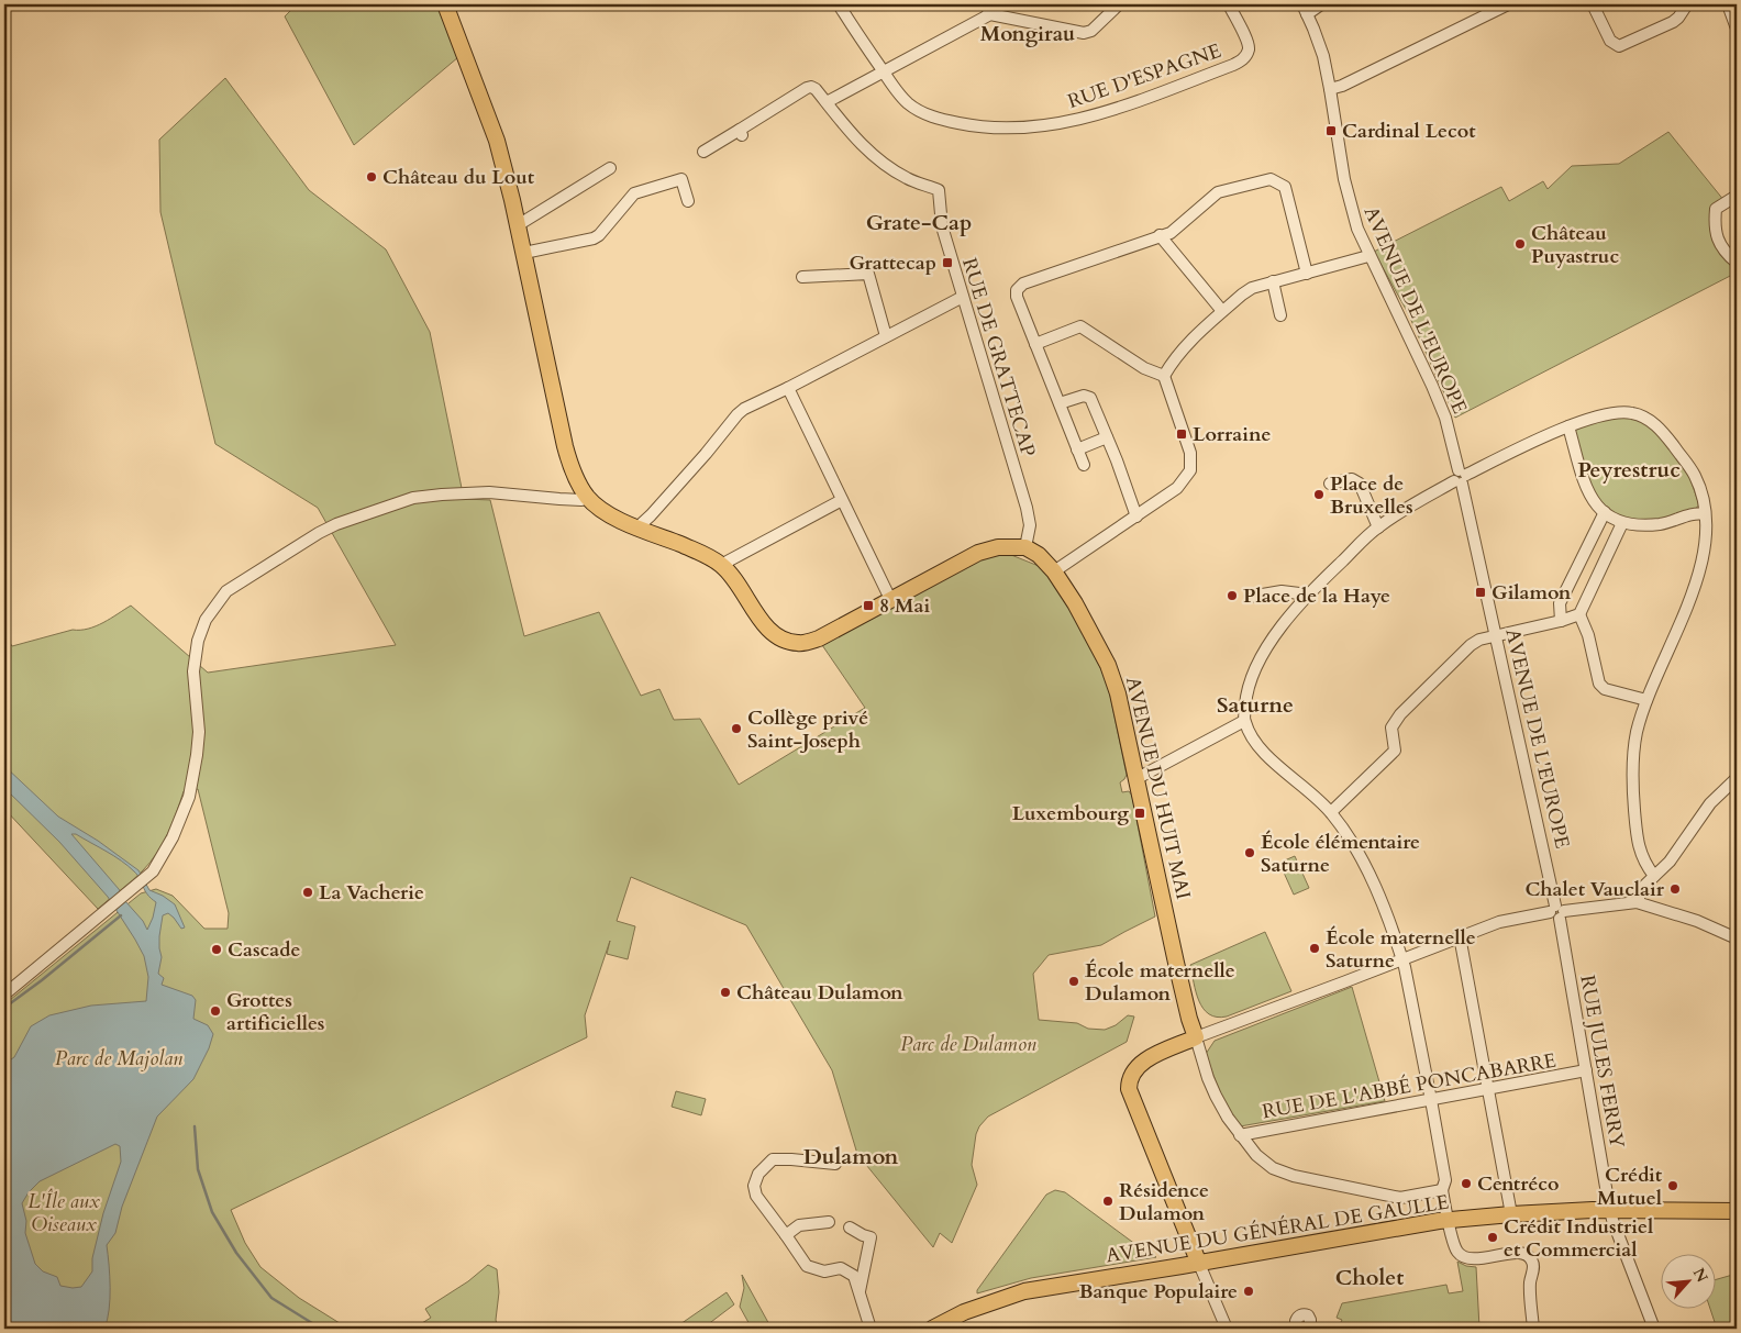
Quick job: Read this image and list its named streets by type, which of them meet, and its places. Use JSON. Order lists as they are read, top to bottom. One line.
{"streets":{"main road":["AVENUE DU HUIT MAI","AVENUE DU GÉNÉRAL DE GAULLE"],"street":["RUE D'ESPAGNE","AVENUE DE L'EUROPE","RUE DE GRATTECAP","RUE JULES FERRY","RUE DE L'ABBÉ PONCABARRE"]},"crossings":[["AVENUE DE L'EUROPE","RUE JULES FERRY"],["RUE DE GRATTECAP","AVENUE DU HUIT MAI"],["AVENUE DU HUIT MAI","RUE DE L'ABBÉ PONCABARRE"],["RUE JULES FERRY","RUE DE L'ABBÉ PONCABARRE"],["RUE JULES FERRY","AVENUE DU GÉNÉRAL DE GAULLE"]],"districts":["Mongirau","Grate-Cap","Peyrestruc","Saturne","Dulamon","Cholet"],"parks":["Parc de Dulamon","Parc de Majolan","L'Île aux Oiseaux"],"places":{"transit":["Cardinal Lecot","Grattecap","Lorraine","Gilamon","8 Mai","Luxembourg"],"other":["Château du Lout","Château Puyastruc","Place de Bruxelles","Place de la Haye","Collège privé Saint-Joseph","École élémentaire Saturne","Chalet Vauclair","La Vacherie","École maternelle Saturne","Cascade","École maternelle Dulamon","Château Dulamon","Grottes artificielles","Centréco","Crédit Mutuel","Résidence Dulamon","Crédit Industriel et Commercial","Banque Populaire"]},"north":"top right"}
